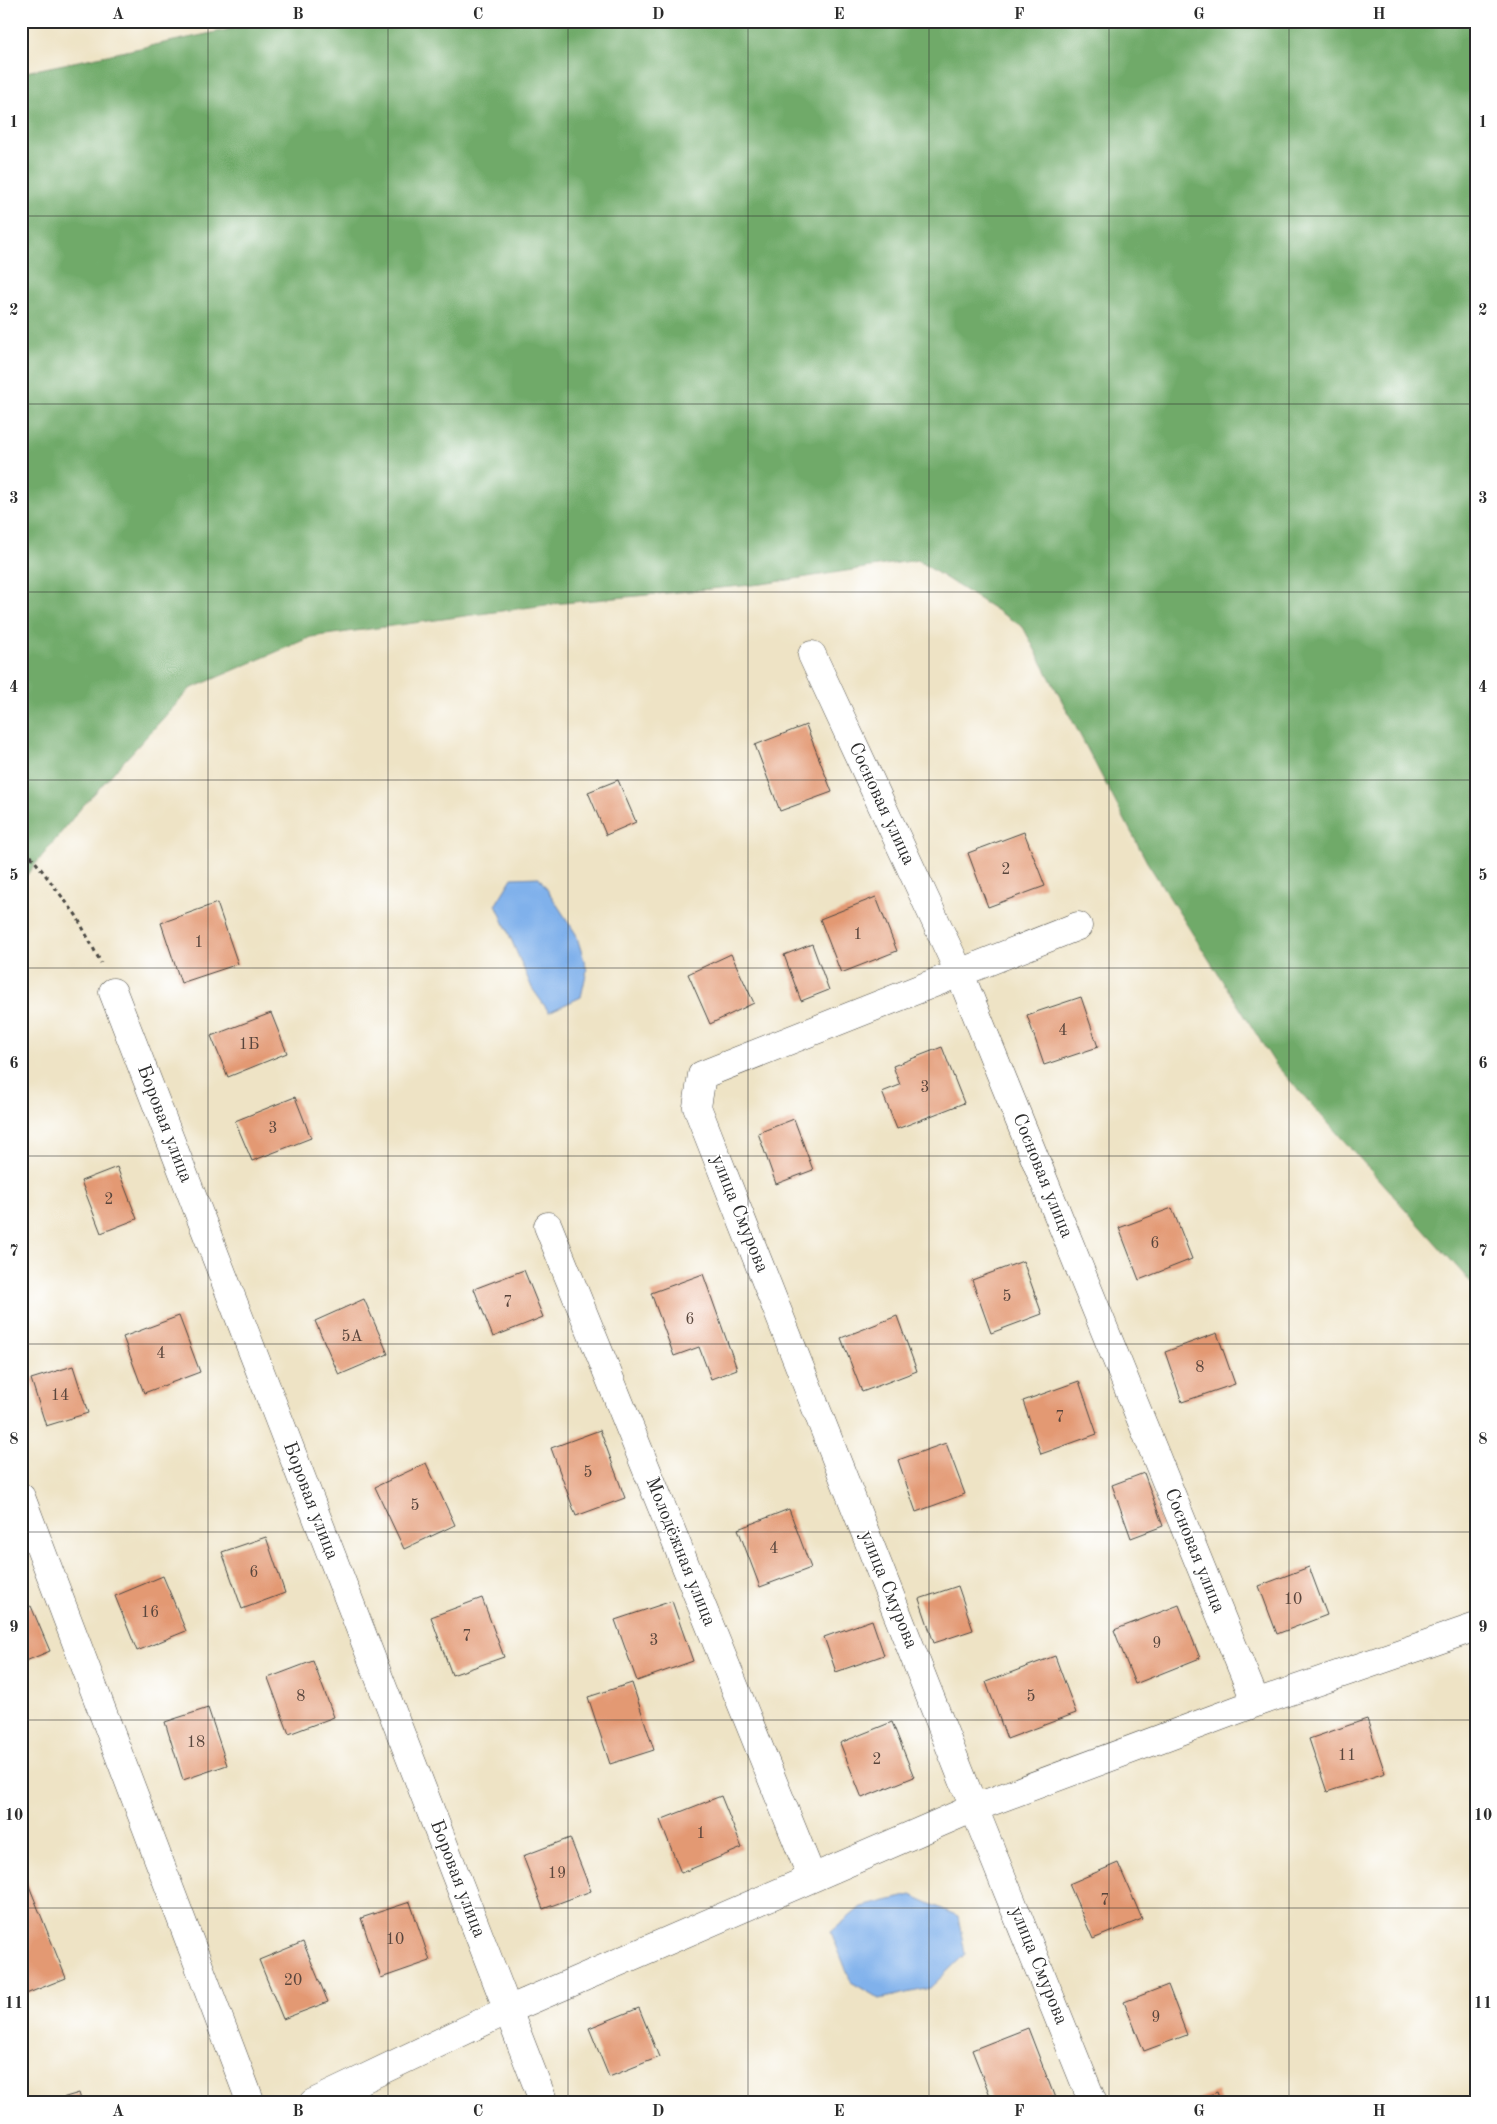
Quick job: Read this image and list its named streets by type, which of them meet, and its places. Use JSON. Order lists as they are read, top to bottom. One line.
{"streets":{"street":["Сосновая улица","Боровая улица","улица Смурова","Молодёжная улица"]},"crossings":[["Сосновая улица","улица Смурова"]],"house_numbers":["2","1","1","4","1Б","3","3","2","6","5","7","6","5А","4","8","14","7","5","5","4","6","10","16","7","3","9","8","5","18","11","2","1","19","7","10","20","9"],"grid":{"columns":["A","B","C","D","E","F","G","H"],"rows":["1","2","3","4","5","6","7","8","9","10","11"]}}
